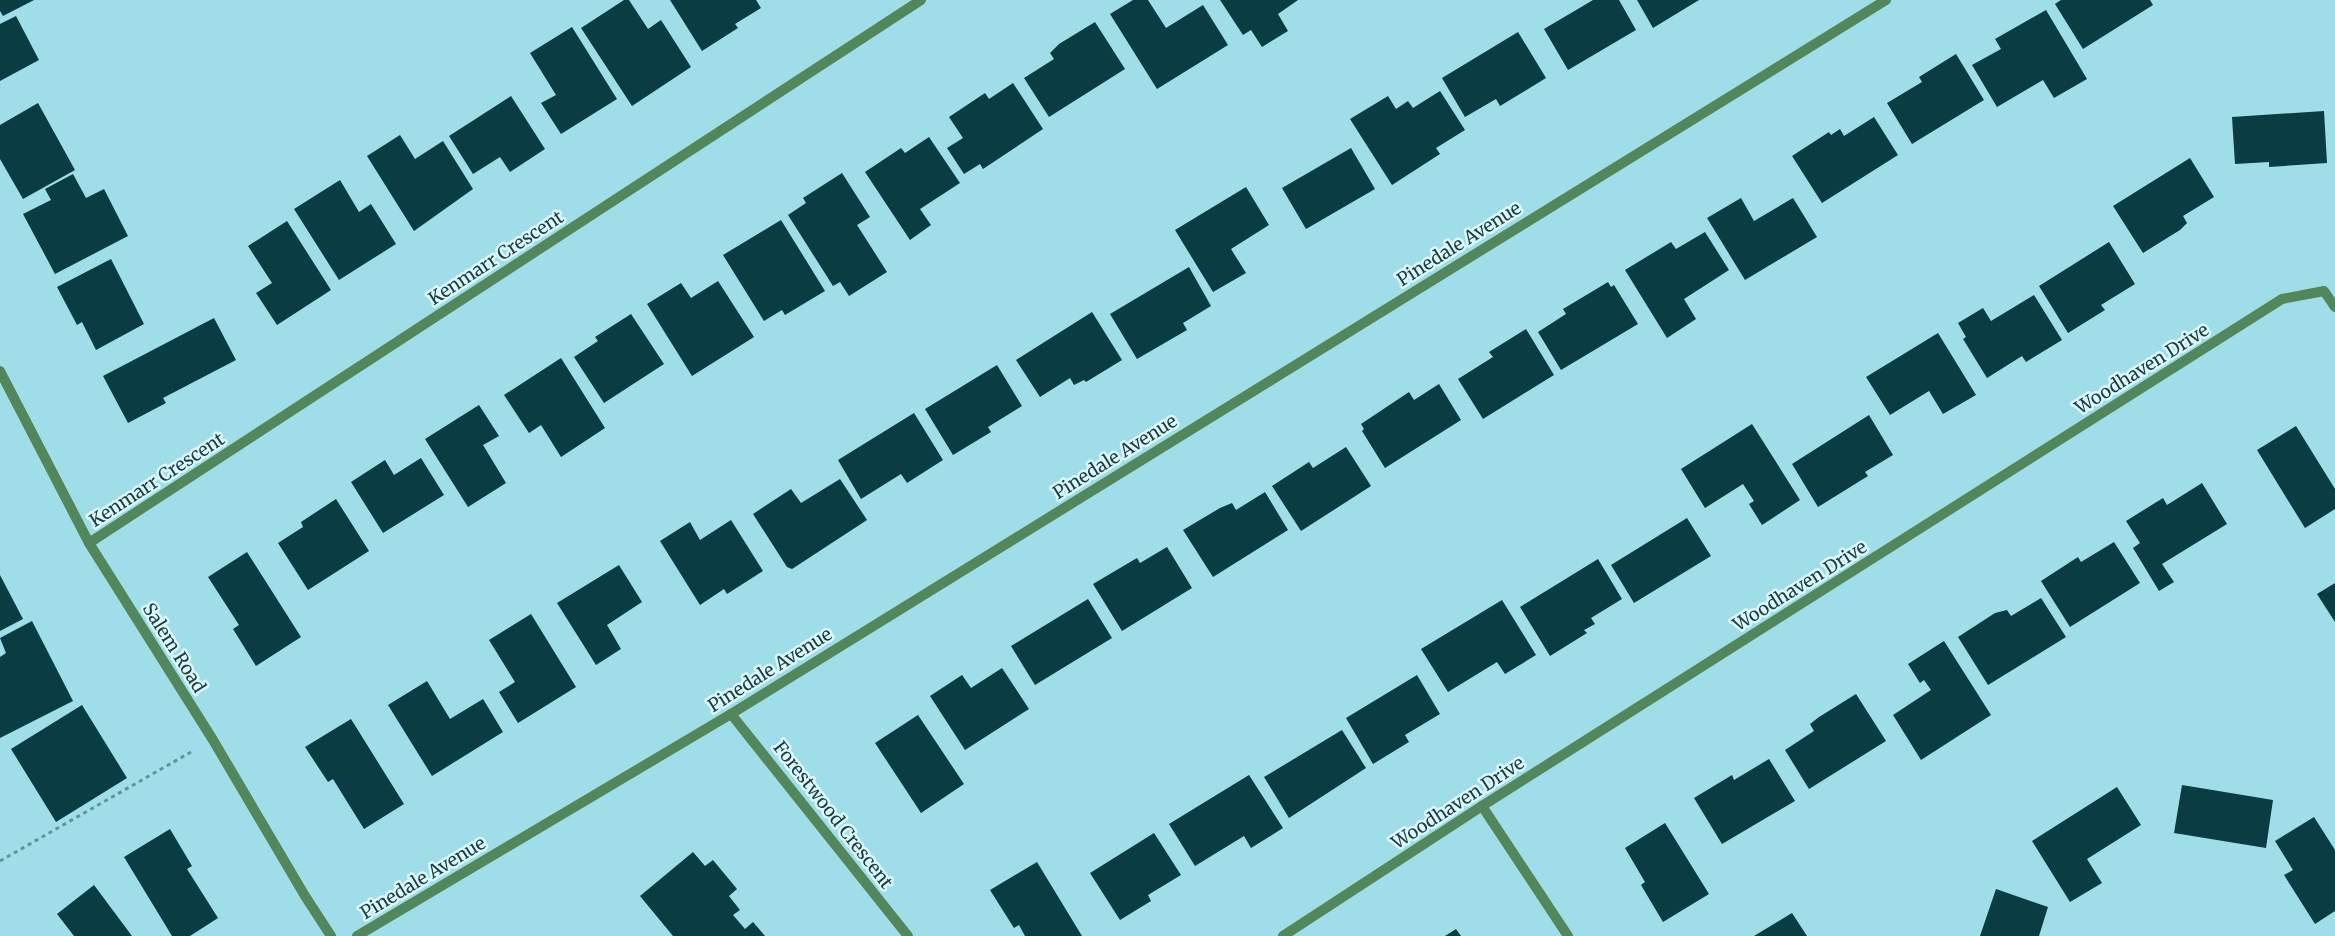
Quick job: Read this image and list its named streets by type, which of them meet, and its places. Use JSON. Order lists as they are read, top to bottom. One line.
{"streets":{"street":["Pinedale Avenue","Kenmarr Crescent","Woodhaven Drive","Salem Road","Forestwood Crescent"]},"crossings":[["Pinedale Avenue","Forestwood Crescent"],["Kenmarr Crescent","Salem Road"]]}
